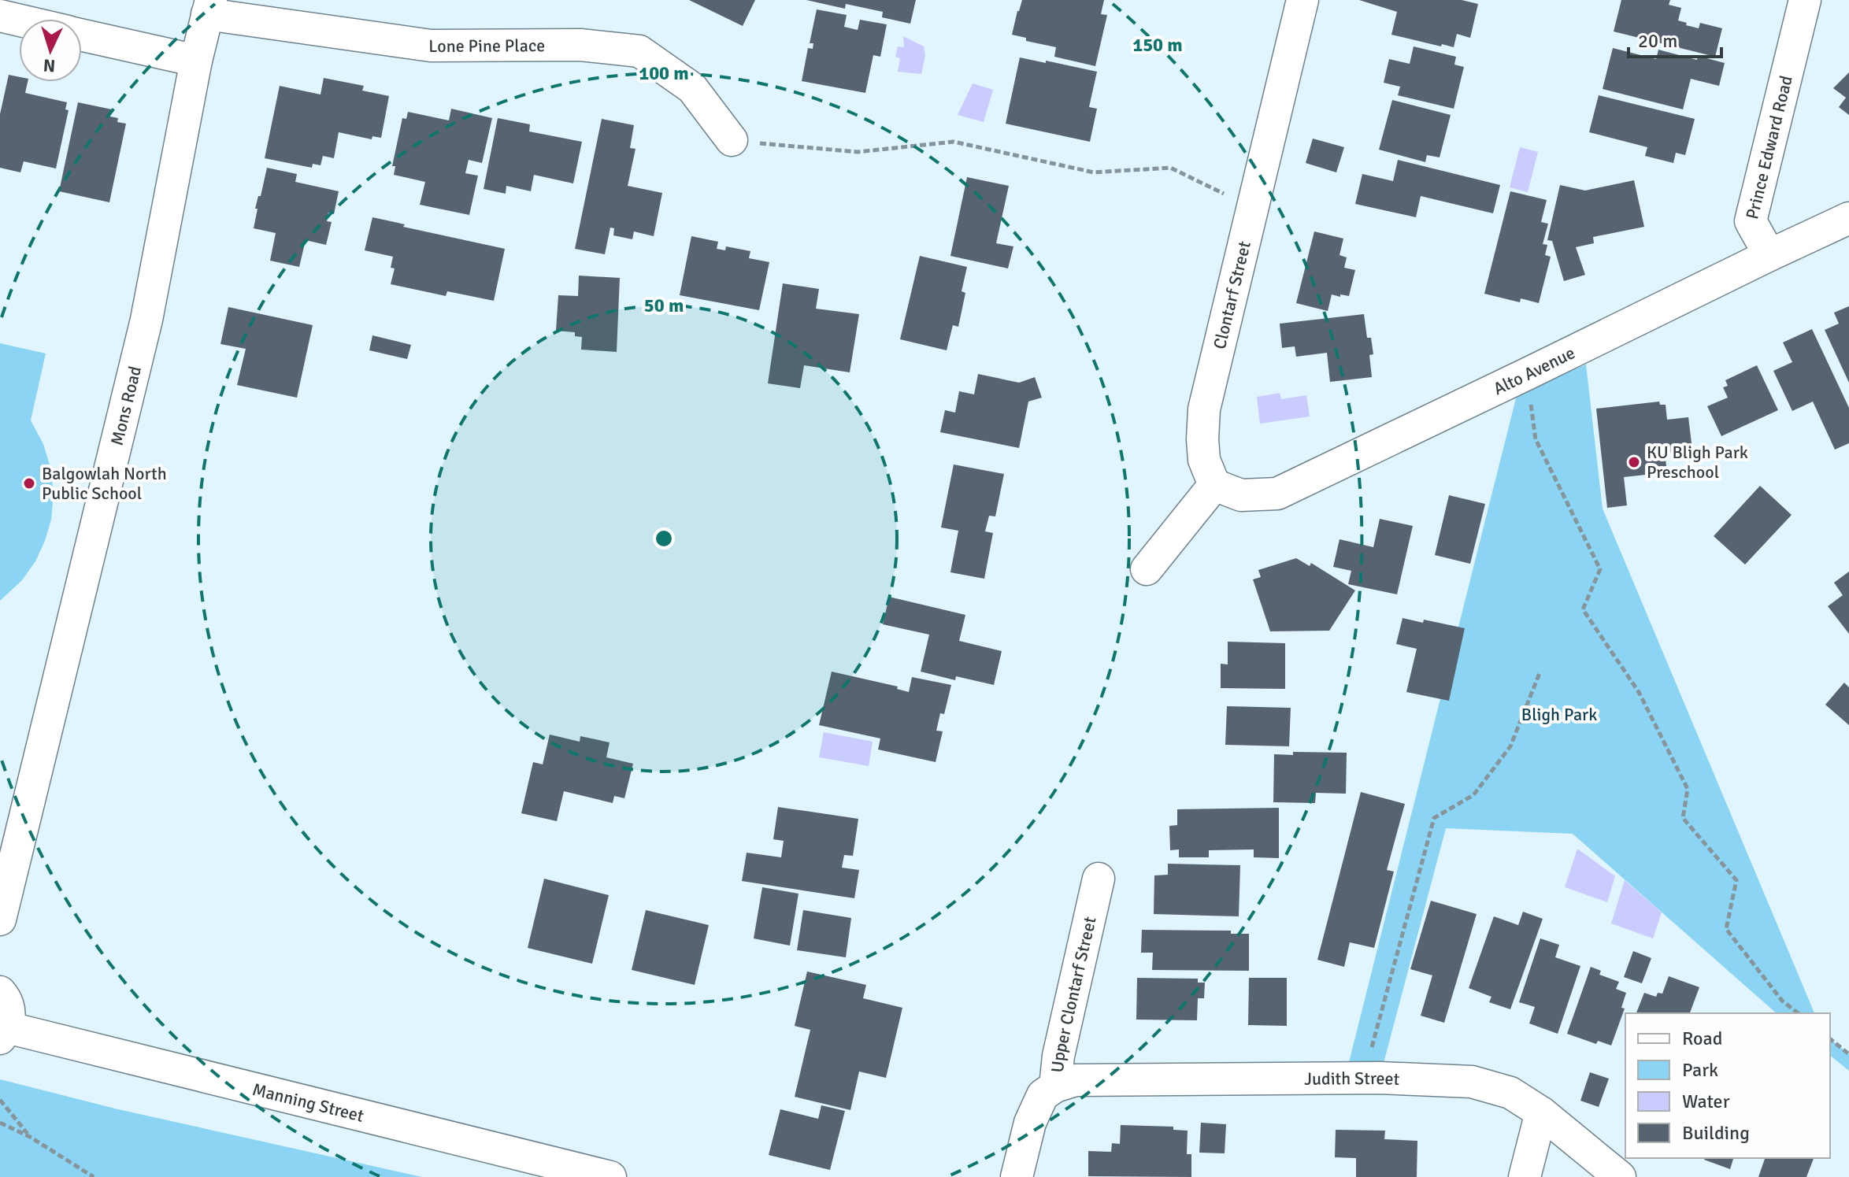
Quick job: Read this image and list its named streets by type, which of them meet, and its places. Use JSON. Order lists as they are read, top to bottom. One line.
{"streets":{"street":["Lone Pine Place","Prince Edward Road","Clontarf Street","Alto Avenue","Mons Road","Upper Clontarf Street","Judith Street","Manning Street"]},"crossings":[["Lone Pine Place","Mons Road"],["Prince Edward Road","Alto Avenue"],["Clontarf Street","Alto Avenue"],["Upper Clontarf Street","Judith Street"]],"parks":["Bligh Park"],"places":["KU Bligh Park Preschool","Balgowlah North Public School"],"legend":["Road","Park","Water","Building"],"scale_bar":"20 m","north":"bottom","rings":["150 m","100 m","50 m"]}
